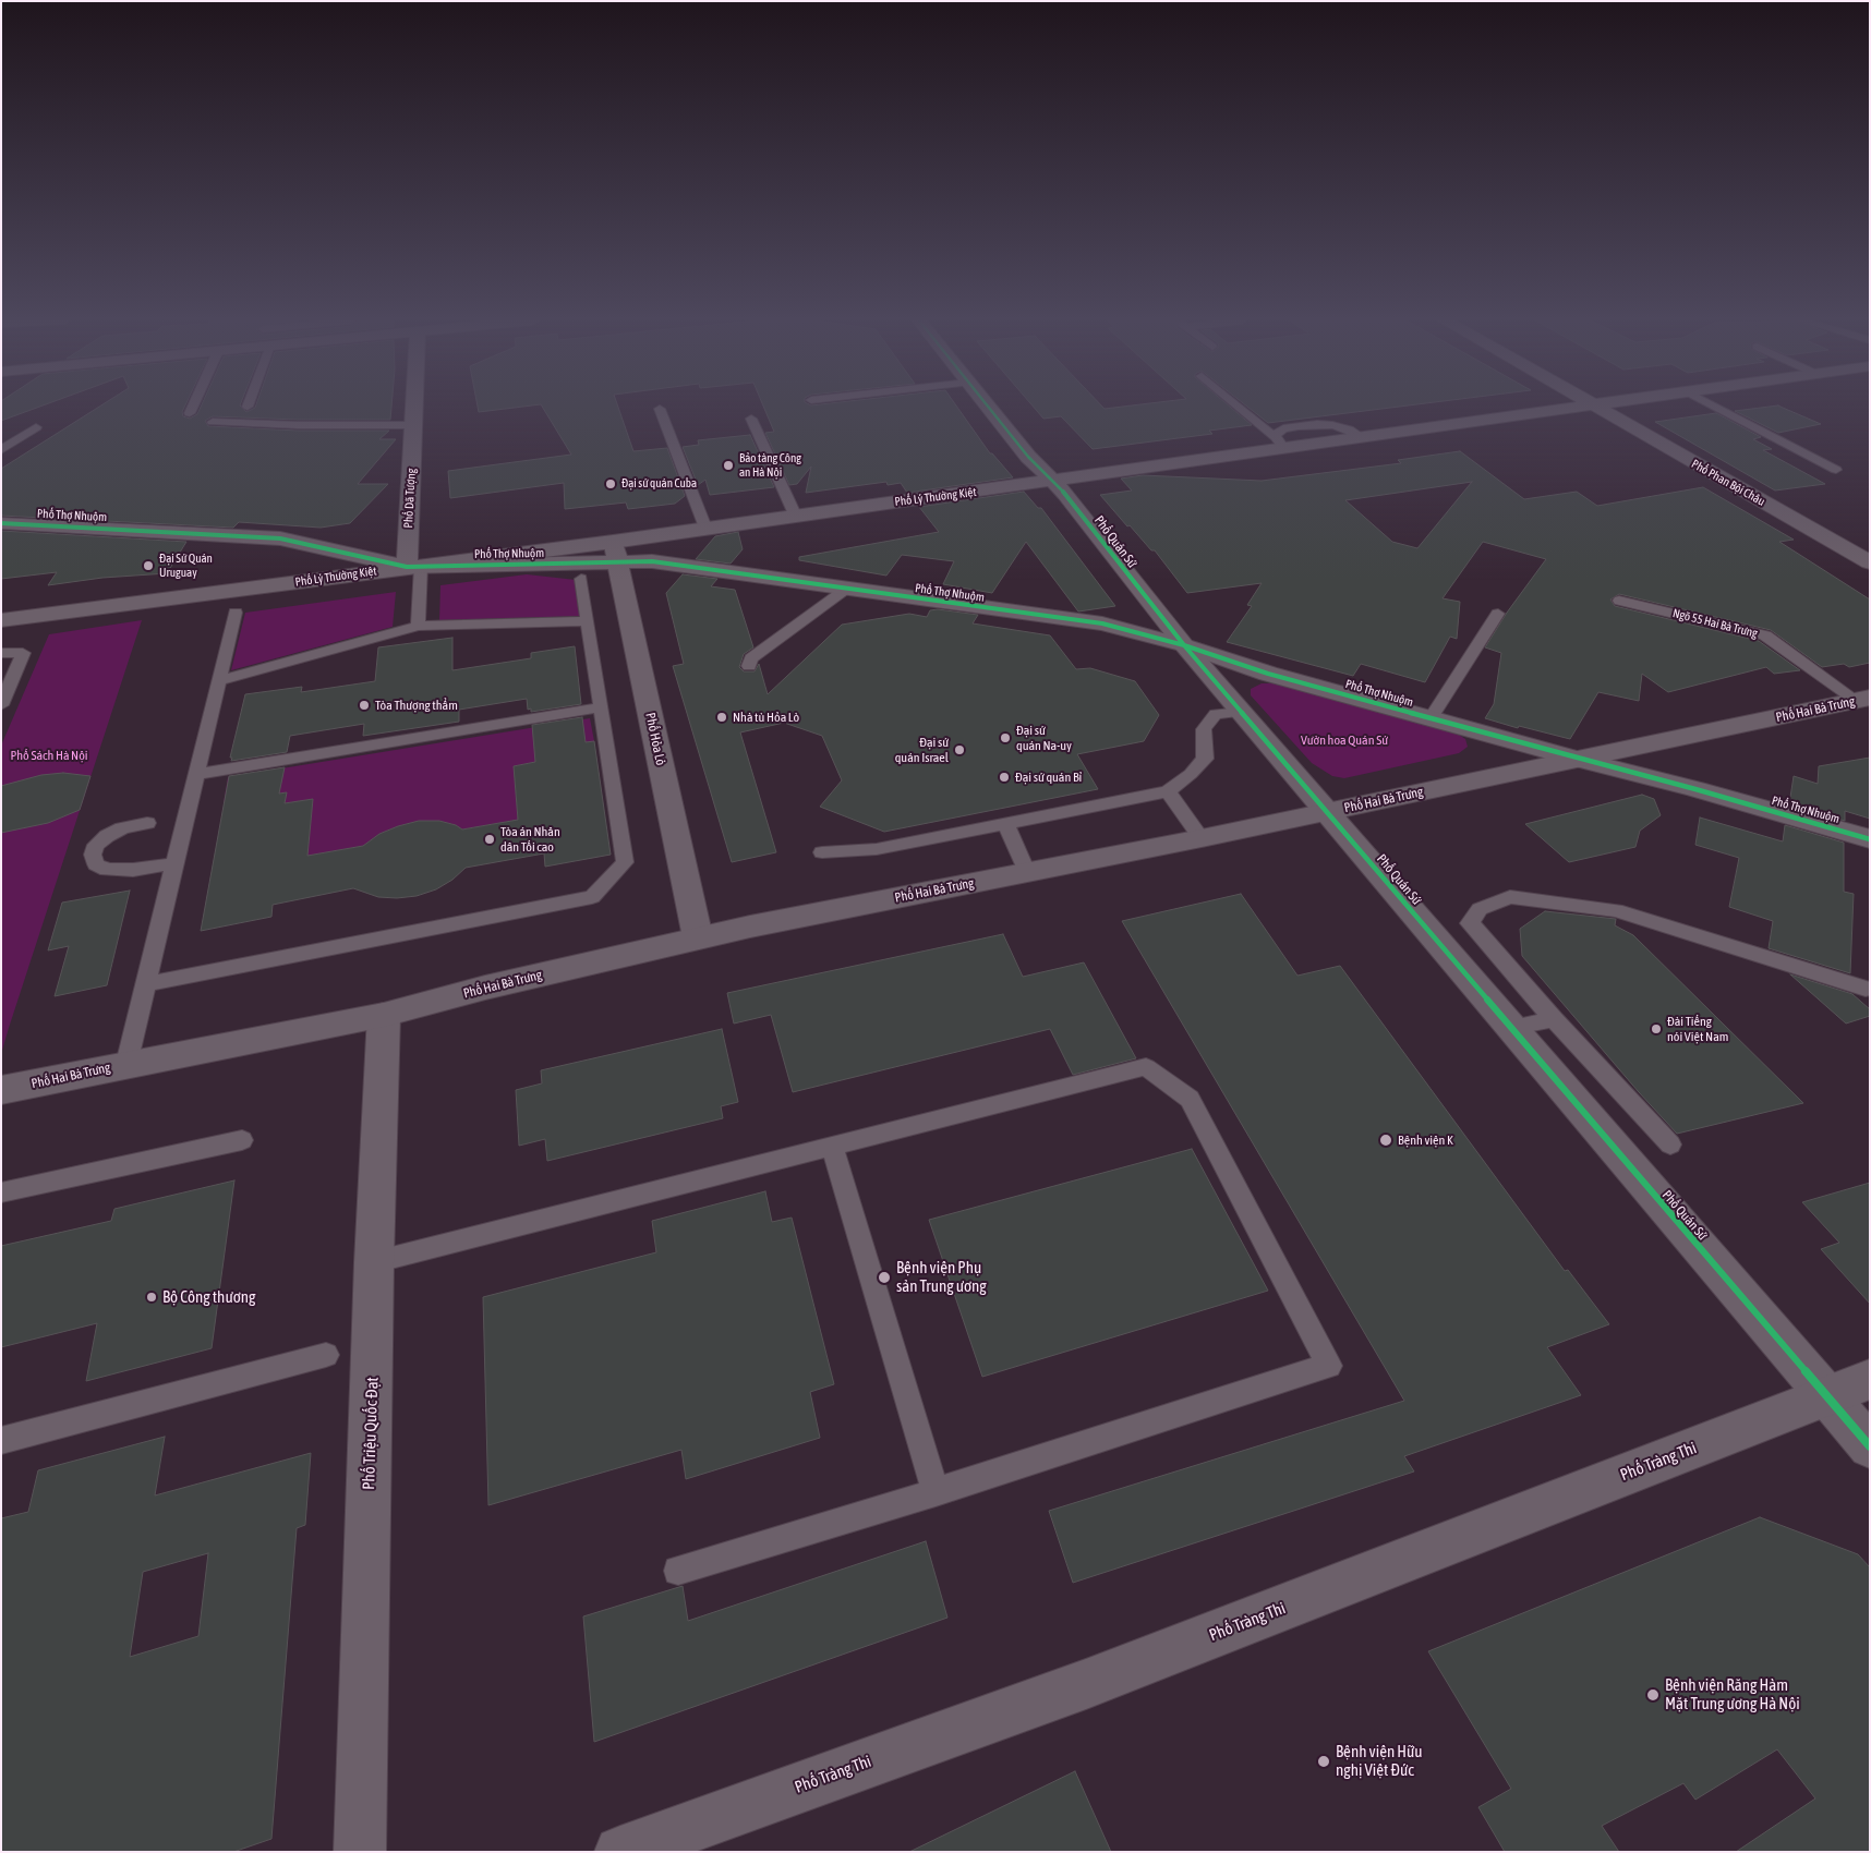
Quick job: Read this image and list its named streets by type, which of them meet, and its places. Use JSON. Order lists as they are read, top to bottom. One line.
{"streets":{"street":["Phố Phan Bội Châu","Phố Lý Thường Kiệt","Phố Dã Tượng","Phố Thợ Nhuộm","Phố Quán Sứ","Phố Hai Bà Trưng","Phố Hỏa Lò","Phố Triệu Quốc Đạt","Phố Tràng Thi"],"lane":["Ngõ 55 Hai Bà Trưng"]},"crossings":[["Phố Lý Thường Kiệt","Phố Dã Tượng"],["Phố Lý Thường Kiệt","Phố Thợ Nhuộm"],["Phố Lý Thường Kiệt","Phố Quán Sứ"],["Phố Lý Thường Kiệt","Phố Hỏa Lò"],["Phố Dã Tượng","Phố Thợ Nhuộm"],["Phố Thợ Nhuộm","Phố Quán Sứ"],["Phố Thợ Nhuộm","Phố Hai Bà Trưng"],["Phố Thợ Nhuộm","Phố Hỏa Lò"],["Phố Quán Sứ","Phố Hai Bà Trưng"],["Phố Quán Sứ","Phố Tràng Thi"],["Ngõ 55 Hai Bà Trưng","Phố Hai Bà Trưng"],["Phố Hai Bà Trưng","Phố Hỏa Lò"],["Phố Hai Bà Trưng","Phố Triệu Quốc Đạt"]],"parks":["Vườn hoa Quán Sứ","Phố Sách Hà Nội"],"places":["Bảo tàng Công an Hà Nội","Đại sứ quán Cuba","Đại Sứ Quán Uruguay","Tòa Thượng thẩm","Nhà tù Hỏa Lò","Đại sứ quán Na-uy","Đại sứ quán Israel","Đại sứ quán Bỉ","Tòa án Nhân dân Tối cao","Đài Tiếng nói Việt Nam","Bệnh viện K","Bệnh viện Phụ sản Trung ương","Bộ Công thương","Bệnh viện Răng Hàm Mặt Trung ương Hà Nội","Bệnh viện Hữu nghị Việt Đức"]}
